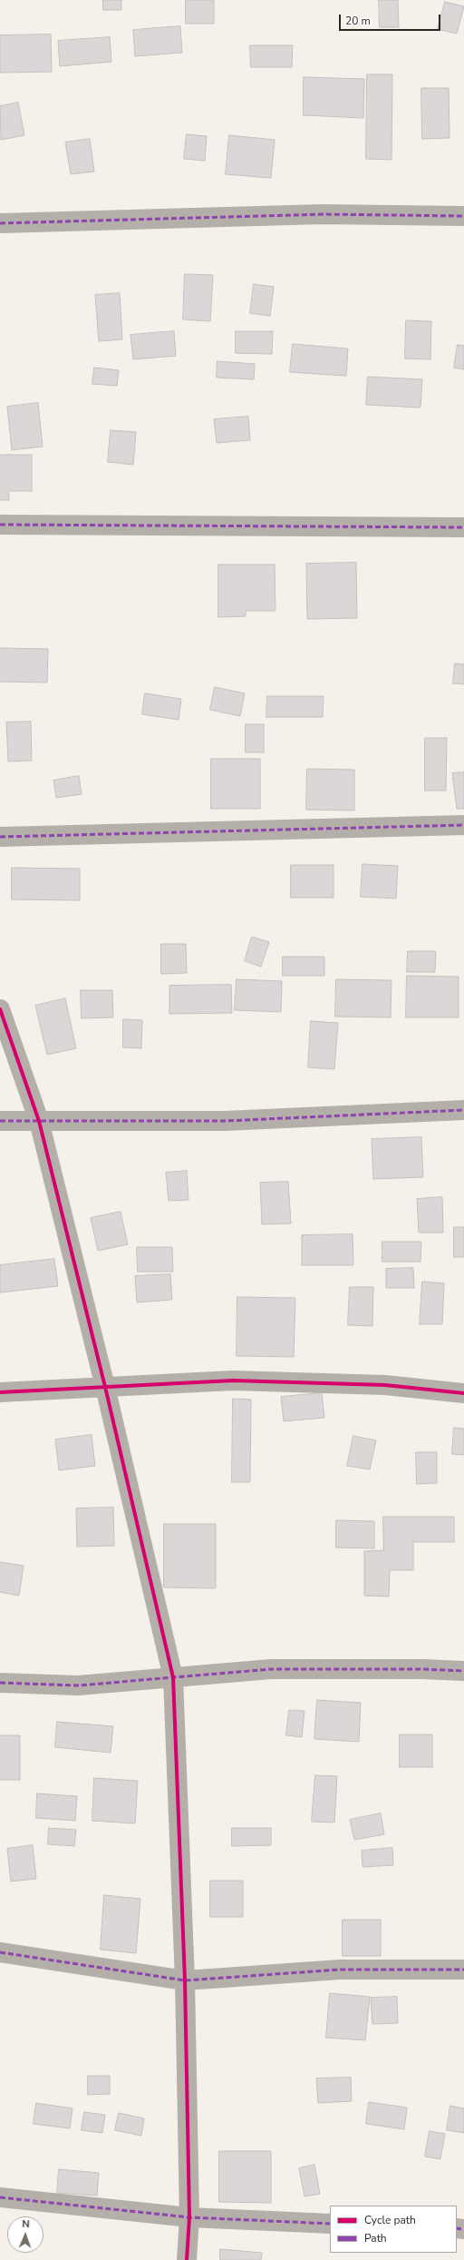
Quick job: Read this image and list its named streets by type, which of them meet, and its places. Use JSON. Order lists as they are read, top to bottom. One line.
{"legend":["Cycle path","Path"],"scale_bar":"20 m","north":"top"}
